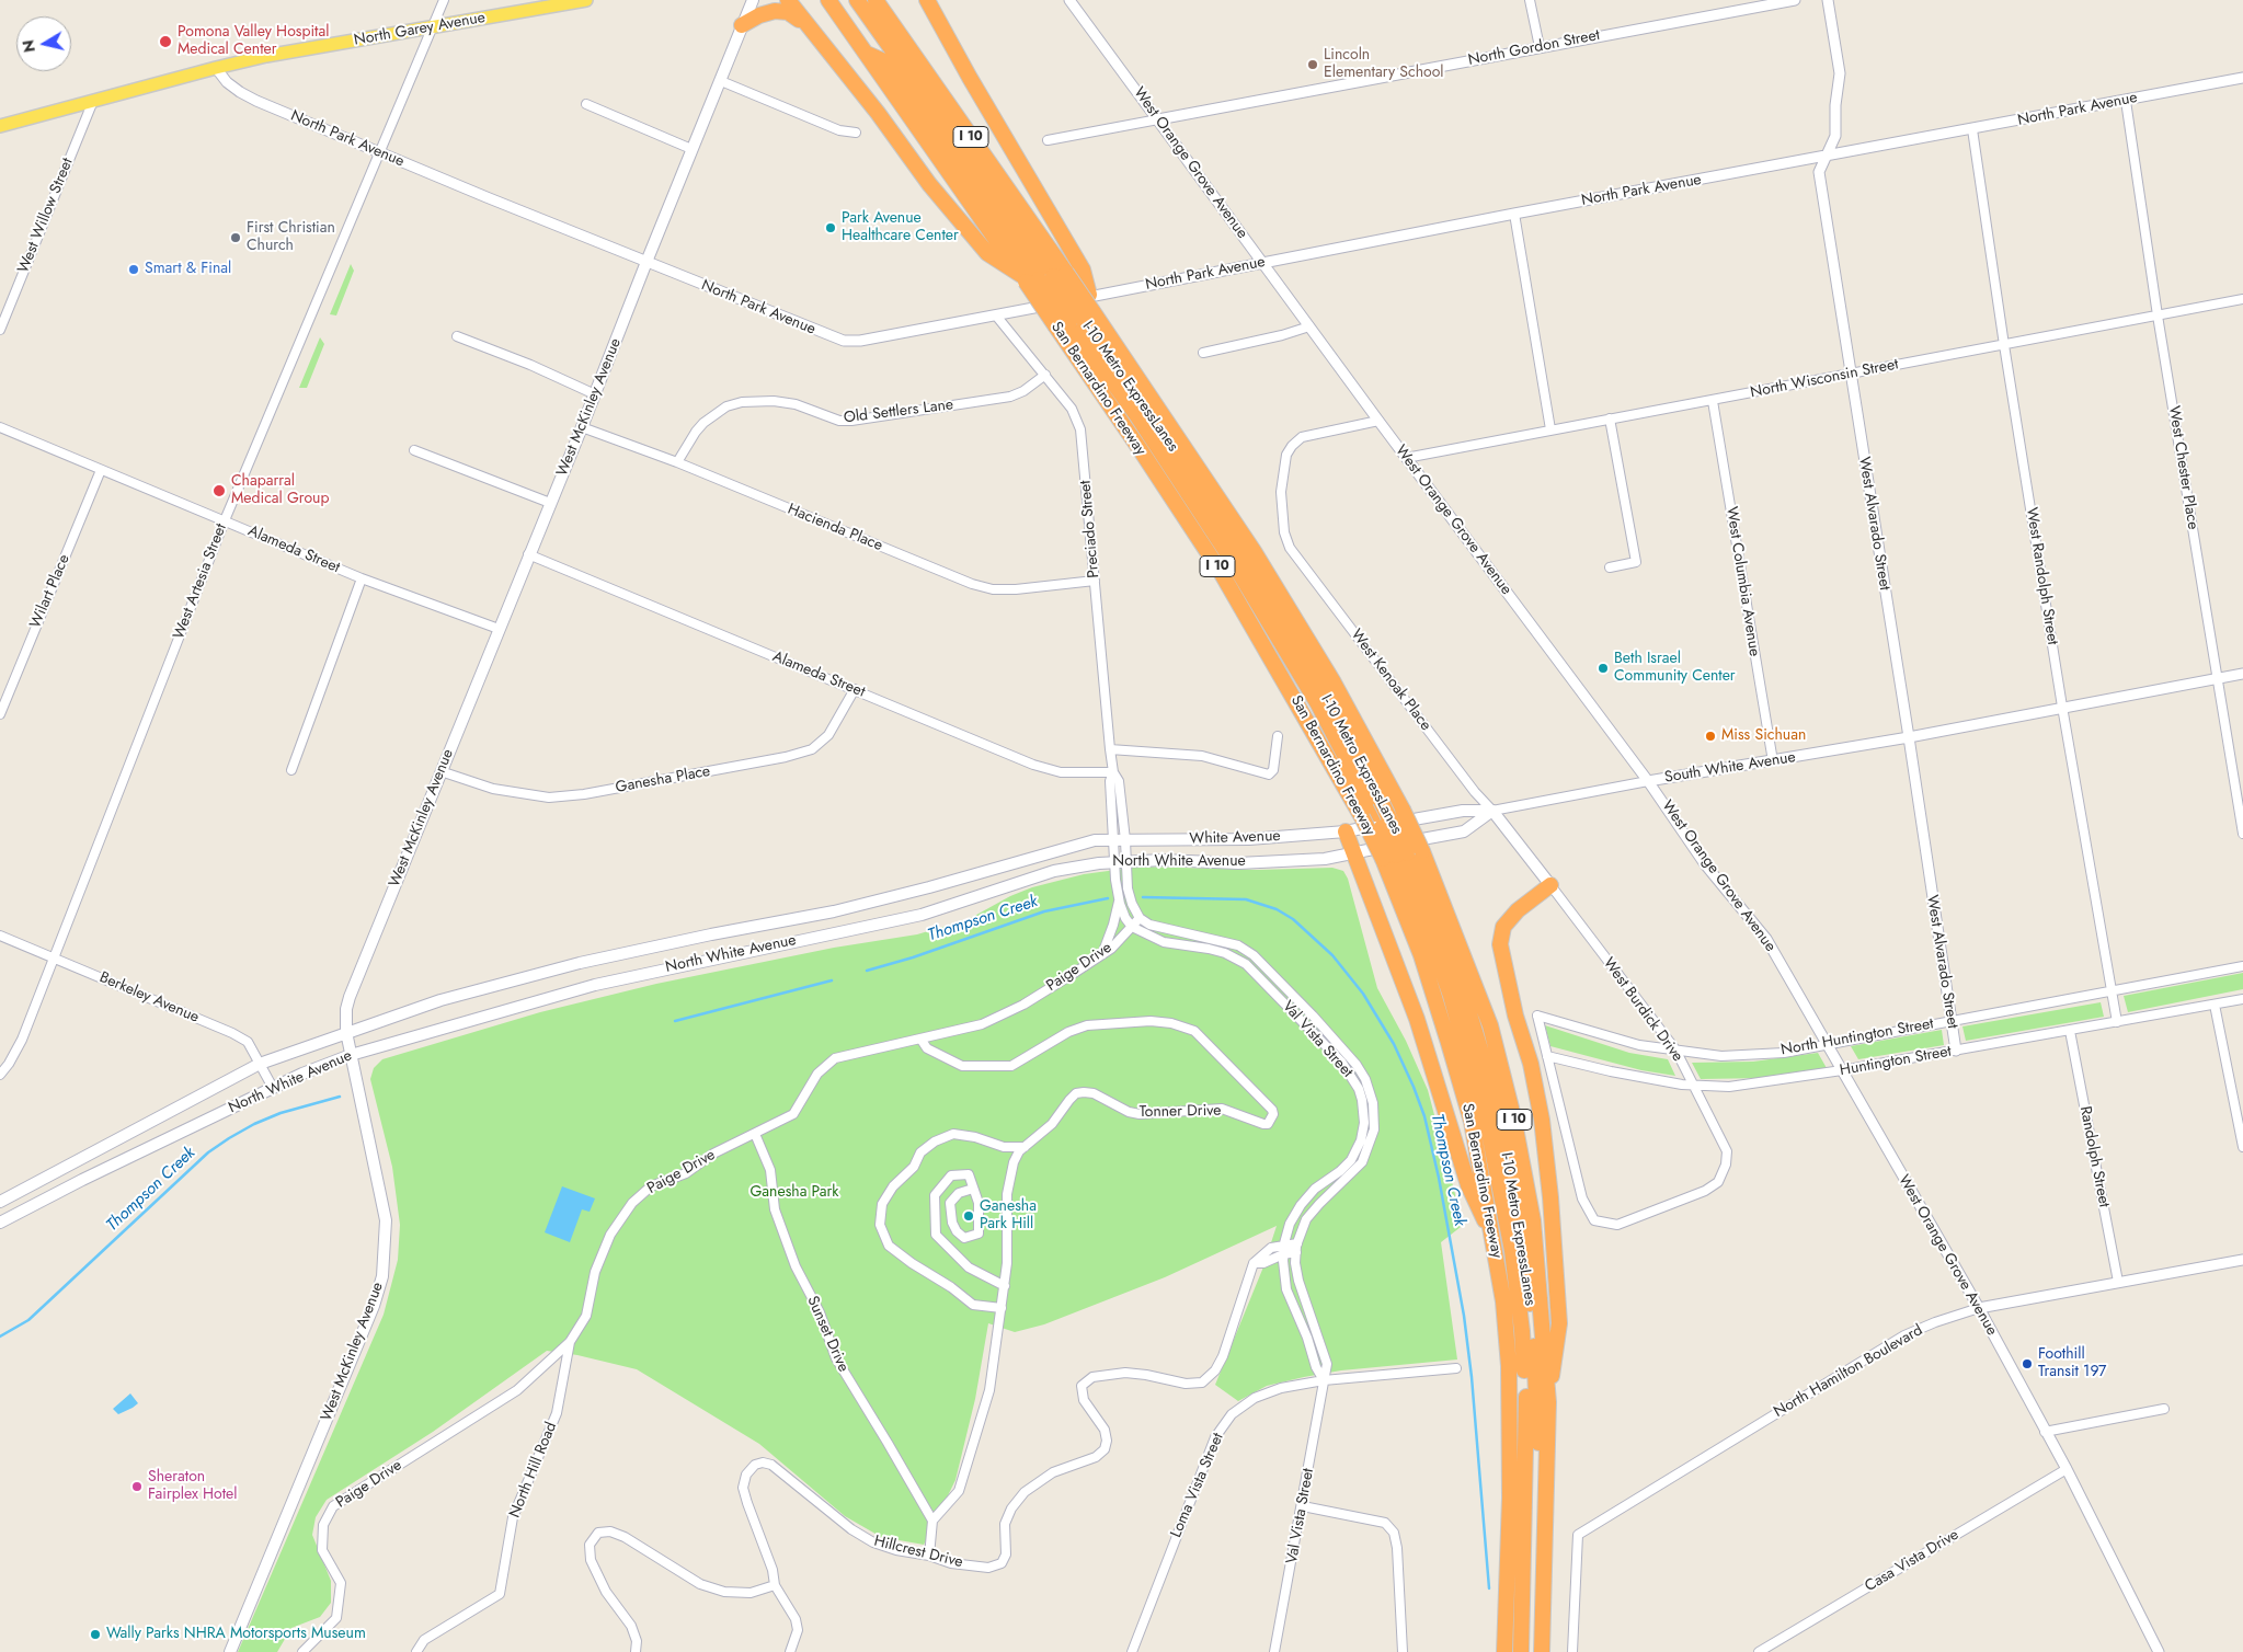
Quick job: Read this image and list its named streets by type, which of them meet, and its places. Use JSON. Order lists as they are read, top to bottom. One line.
{"streets":{"highway":["I 10","I-10 Metro ExpressLanes","San Bernardino Freeway"],"main road":["North Garey Avenue","West McKinley Avenue","South White Avenue","White Avenue","North White Avenue","West Burdick Drive"],"street":["North Gordon Street","North Park Avenue","West Orange Grove Avenue","West Willow Street","North Wisconsin Street","Old Settlers Lane","West Chester Place","West Alvarado Street","Hacienda Place","Preciado Street","Alameda Street","West Randolph Street","West Artesia Street","West Columbia Avenue","Wilart Place","West Kenoak Place","Ganesha Place","Paige Drive","Berkeley Avenue","North Huntington Street","Val Vista Street","Huntington Street","Tonner Drive","Randolph Street","Sunset Drive","North Hamilton Boulevard","North Hill Road","Loma Vista Street","Hillcrest Drive","Casa Vista Drive"]},"crossings":[["North Garey Avenue","North Park Avenue"],["North Garey Avenue","West Willow Street"],["North Garey Avenue","West Artesia Street"],["North Gordon Street","West Orange Grove Avenue"],["North Park Avenue","West Orange Grove Avenue"],["North Park Avenue","West McKinley Avenue"],["North Park Avenue","West Chester Place"],["North Park Avenue","West Alvarado Street"],["North Park Avenue","Preciado Street"],["North Park Avenue","West Randolph Street"],["North Park Avenue","West Artesia Street"],["West Orange Grove Avenue","North Wisconsin Street"],["West Orange Grove Avenue","West Kenoak Place"],["West Orange Grove Avenue","South White Avenue"],["West Orange Grove Avenue","North Huntington Street"],["West Orange Grove Avenue","Huntington Street"],["West Orange Grove Avenue","North Hamilton Boulevard"],["West Orange Grove Avenue","Casa Vista Drive"],["North Wisconsin Street","West Chester Place"],["North Wisconsin Street","West Alvarado Street"],["North Wisconsin Street","West Randolph Street"],["North Wisconsin Street","West Columbia Avenue"],["I-10 Metro ExpressLanes","San Bernardino Freeway"],["West McKinley Avenue","Hacienda Place"],["West McKinley Avenue","Alameda Street"],["West McKinley Avenue","Ganesha Place"],["West McKinley Avenue","North White Avenue"],["Old Settlers Lane","Hacienda Place"],["Old Settlers Lane","Preciado Street"],["West Chester Place","South White Avenue"],["West Alvarado Street","South White Avenue"],["West Alvarado Street","North Huntington Street"],["West Alvarado Street","Huntington Street"],["Hacienda Place","Preciado Street"],["Preciado Street","Alameda Street"],["Preciado Street","White Avenue"],["Preciado Street","North White Avenue"],["Alameda Street","West Artesia Street"],["Alameda Street","Wilart Place"],["Alameda Street","Ganesha Place"],["West Randolph Street","South White Avenue"],["West Randolph Street","North Huntington Street"],["West Randolph Street","Huntington Street"],["West Artesia Street","Berkeley Avenue"],["West Columbia Avenue","South White Avenue"],["West Kenoak Place","South White Avenue"],["West Kenoak Place","North White Avenue"],["West Kenoak Place","West Burdick Drive"],["South White Avenue","White Avenue"],["South White Avenue","North White Avenue"],["South White Avenue","West Burdick Drive"],["White Avenue","North White Avenue"],["North White Avenue","Berkeley Avenue"],["North White Avenue","West Burdick Drive"],["Paige Drive","Val Vista Street"],["Paige Drive","Tonner Drive"],["Paige Drive","Sunset Drive"],["Paige Drive","North Hill Road"],["West Burdick Drive","North Huntington Street"],["West Burdick Drive","Huntington Street"],["Val Vista Street","Loma Vista Street"],["Huntington Street","Randolph Street"],["Tonner Drive","Sunset Drive"],["Randolph Street","North Hamilton Boulevard"]],"water":["Thompson Creek"],"parks":["Ganesha Park"],"places":["Pomona Valley Hospital Medical Center","Lincoln Elementary School","Park Avenue Healthcare Center","First Christian Church","Smart & Final","Chaparral Medical Group","Beth Israel Community Center","Miss Sichuan","Ganesha Park Hill","Foothill Transit 197","Sheraton Fairplex Hotel","Wally Parks NHRA Motorsports Museum"],"north":"left"}
